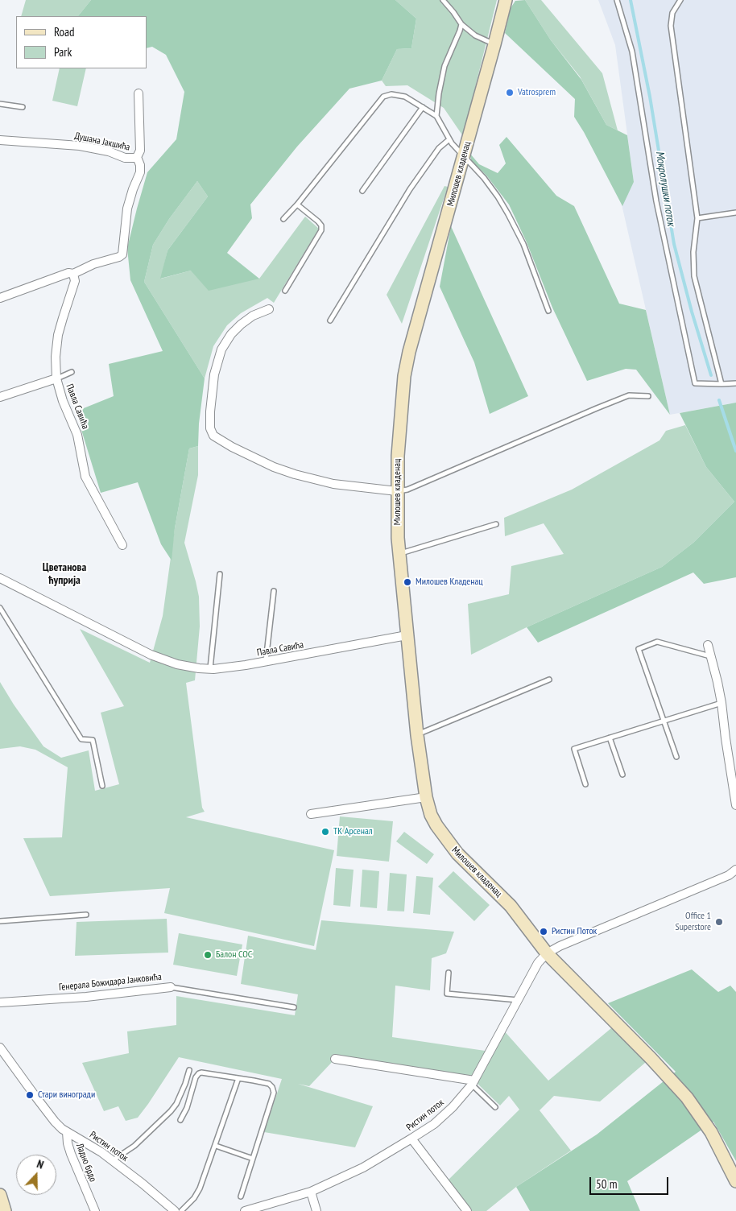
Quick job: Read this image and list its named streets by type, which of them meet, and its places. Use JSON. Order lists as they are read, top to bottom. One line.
{"streets":{"street":["Душана Јакшића","Милошев кладенац","Павла Савића","Генерала Божидара Јанковића","Ристин поток","Ладно брдо"]},"crossings":[["Милошев кладенац","Павла Савића"],["Милошев кладенац","Ристин поток"],["Ристин поток","Ладно брдо"]],"districts":["Цветанова ћуприја"],"water":["Мокролушки поток"],"places":["Vatrosprem","Милошев Кладенац","ТК Арсенал","Office 1 Superstore","Ристин Поток","Балон СОС","Стари виногради"],"legend":["Road","Park"],"scale_bar":"50 m","north":"top"}
